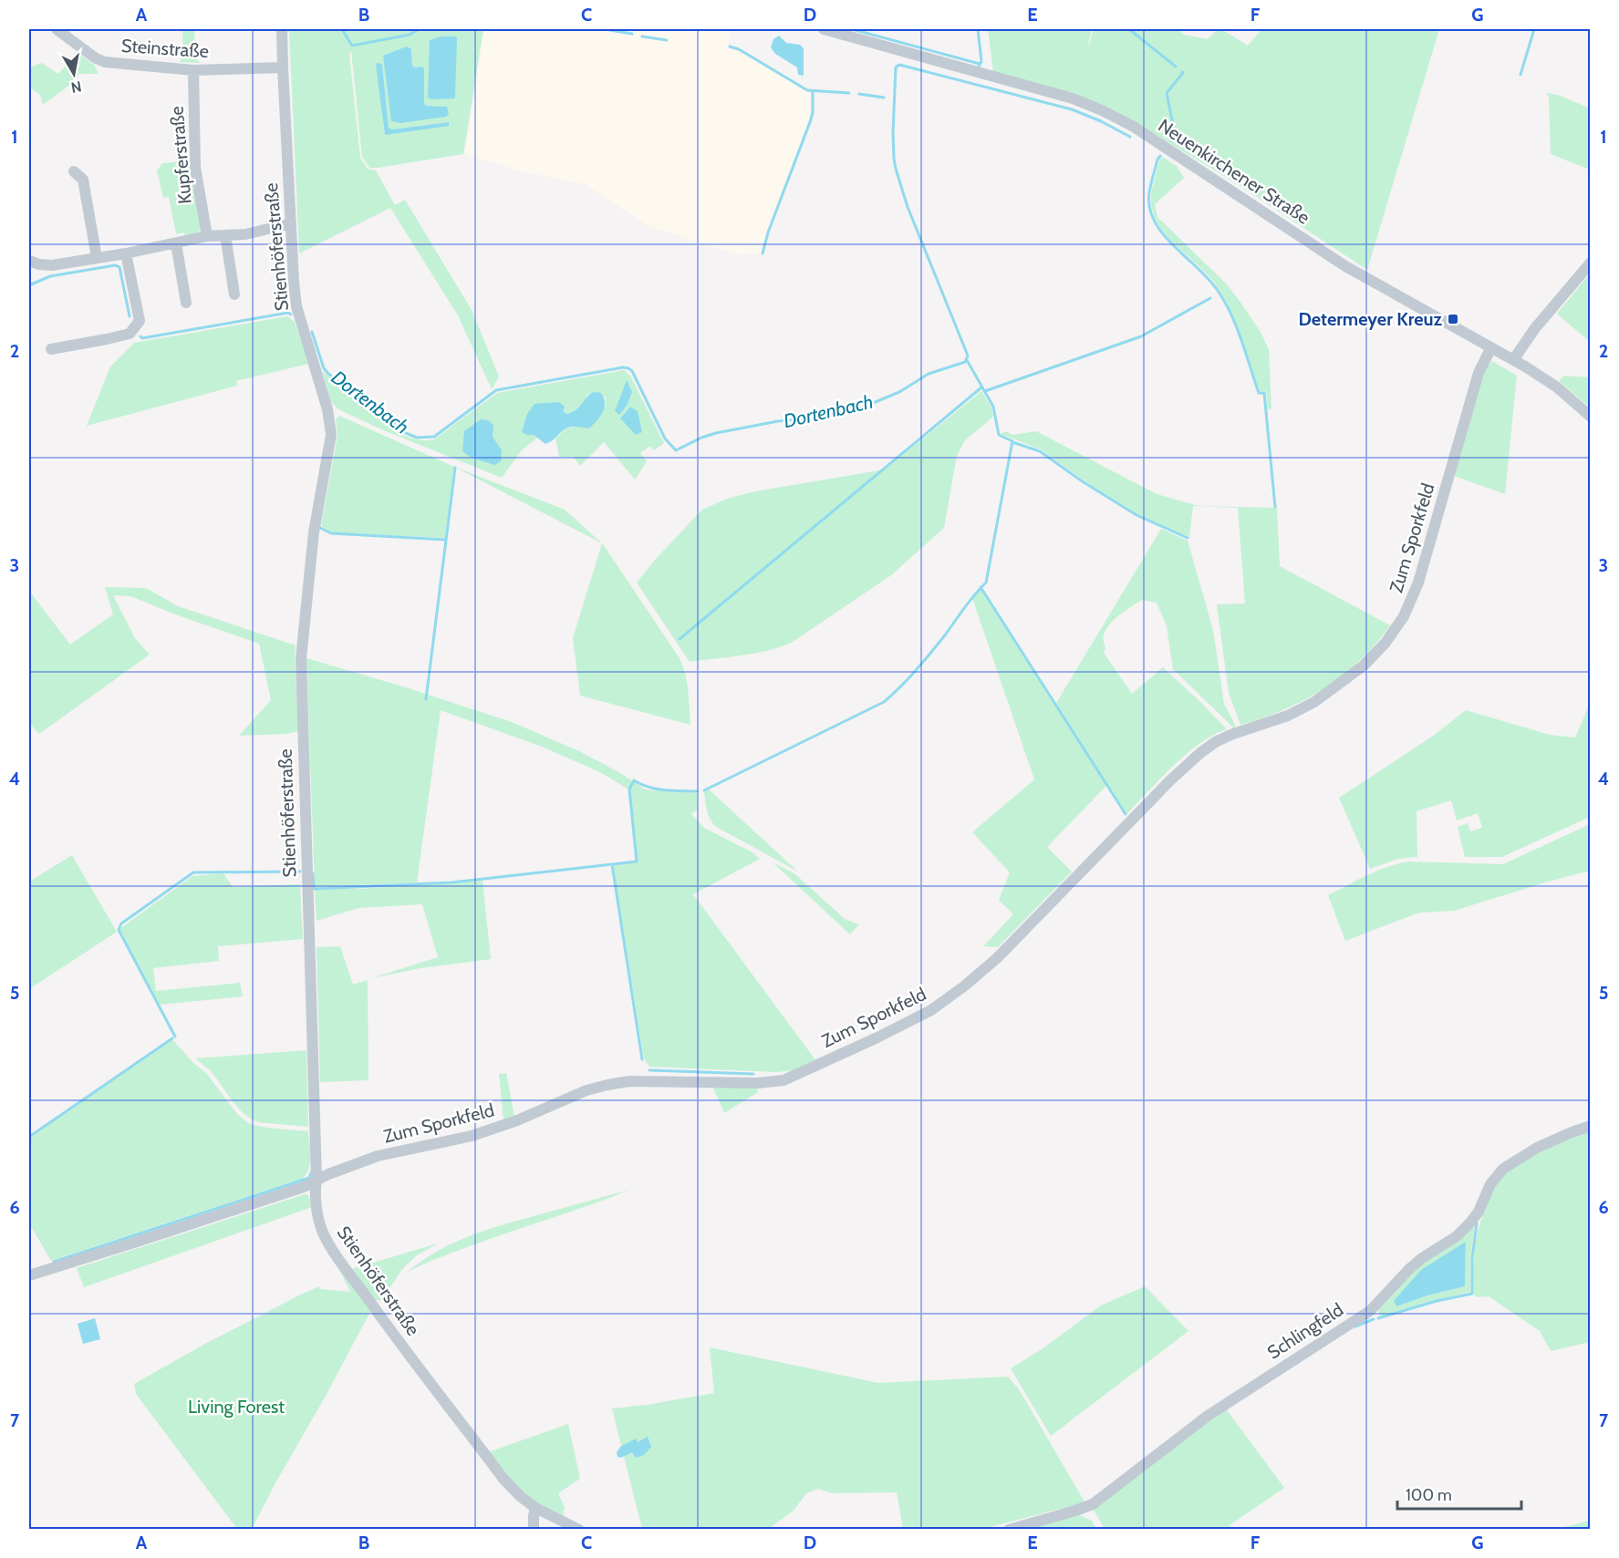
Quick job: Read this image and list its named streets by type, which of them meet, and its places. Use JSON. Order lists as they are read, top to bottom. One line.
{"streets":{"street":["Steinstraße","Kupferstraße","Neuenkirchener Straße","Stienhöferstraße","Zum Sporkfeld","Schlingfeld"]},"crossings":[["Steinstraße","Kupferstraße"],["Steinstraße","Stienhöferstraße"],["Neuenkirchener Straße","Zum Sporkfeld"],["Stienhöferstraße","Zum Sporkfeld"]],"water":["Dortenbach"],"parks":["Living Forest"],"places":{"transit":["Determeyer Kreuz"]},"scale_bar":"100 m","north":"bottom","grid":{"columns":["A","B","C","D","E","F","G"],"rows":["1","2","3","4","5","6","7"]}}
